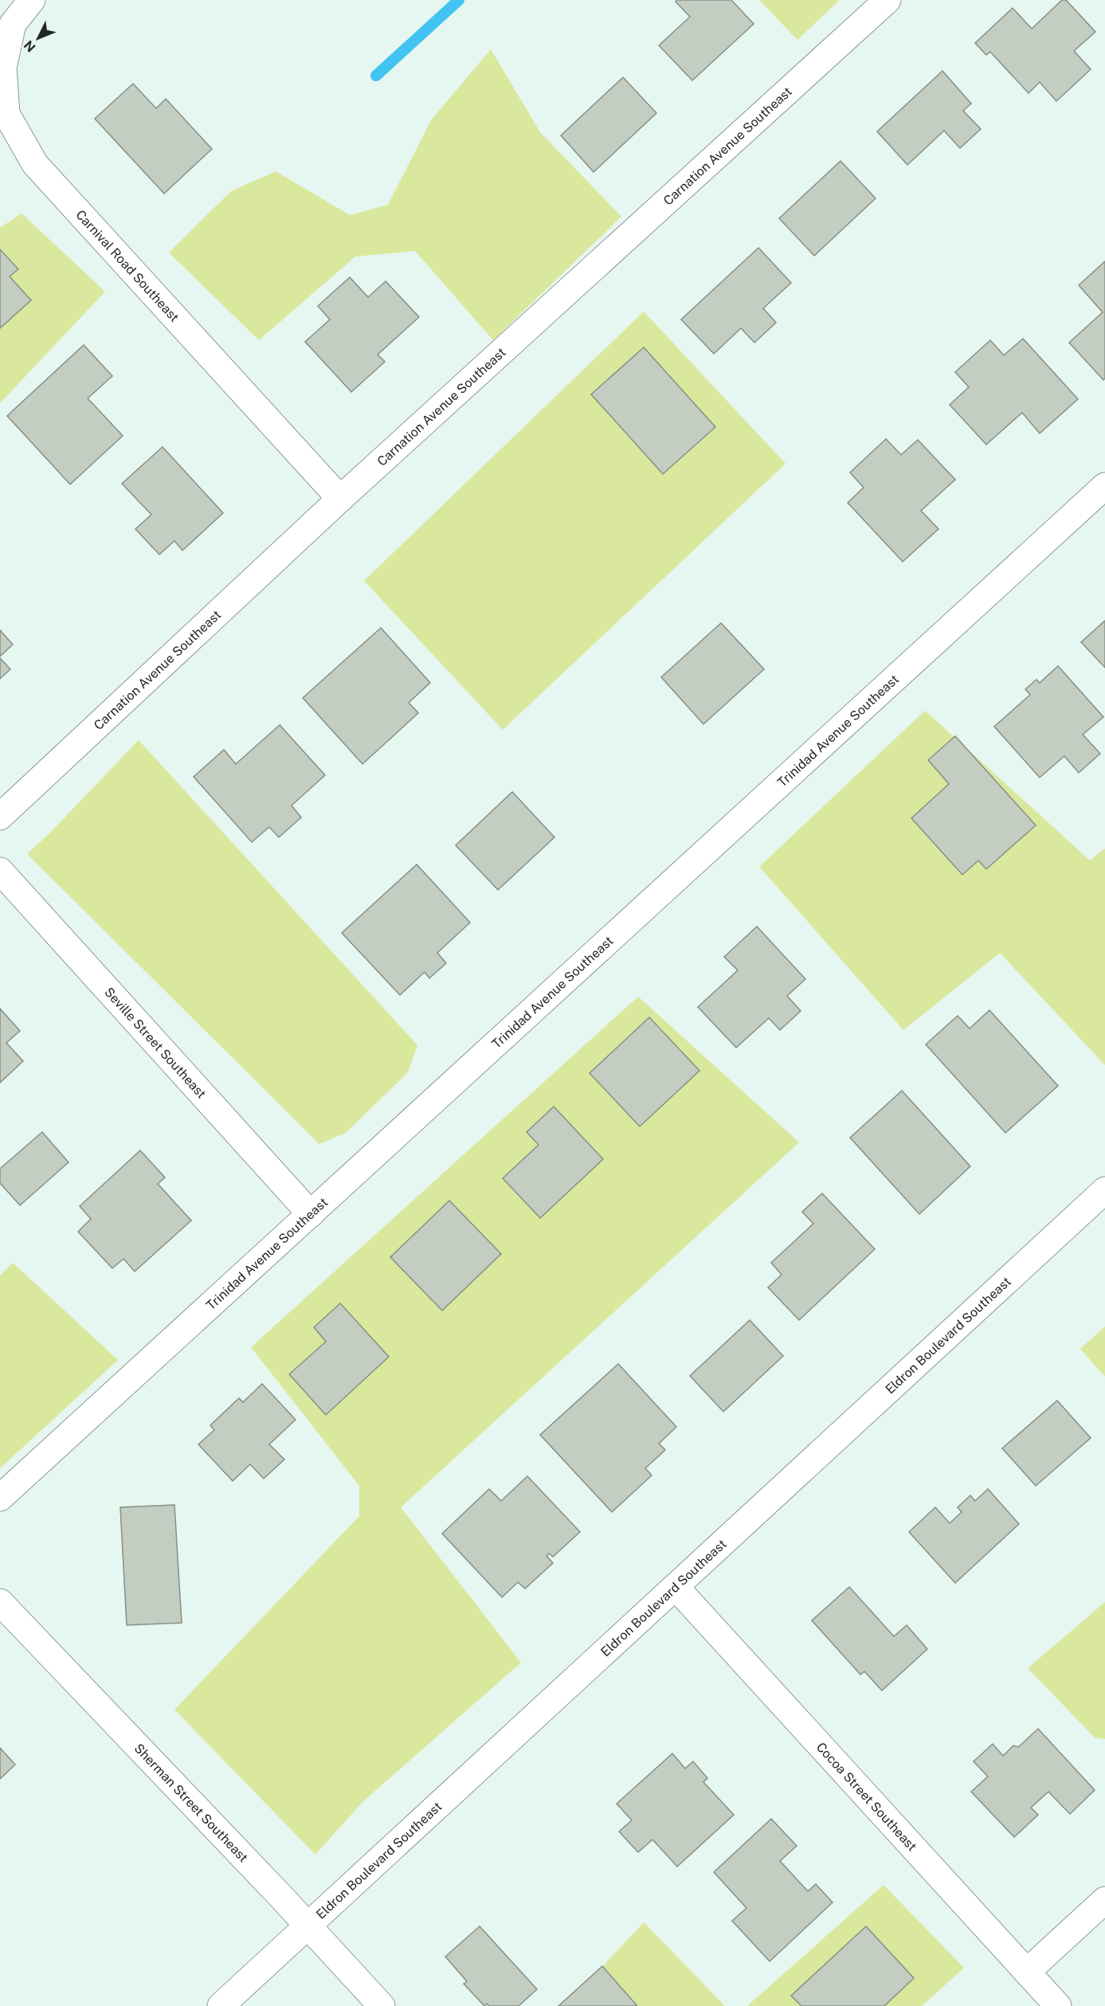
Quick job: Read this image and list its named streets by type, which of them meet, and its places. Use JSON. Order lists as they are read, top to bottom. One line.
{"streets":{"street":["Carnation Avenue Southeast","Carnival Road Southeast","Trinidad Avenue Southeast","Seville Street Southeast","Eldron Boulevard Southeast","Cocoa Street Southeast","Sherman Street Southeast"]},"crossings":[["Carnation Avenue Southeast","Carnival Road Southeast"],["Trinidad Avenue Southeast","Seville Street Southeast"],["Eldron Boulevard Southeast","Cocoa Street Southeast"],["Eldron Boulevard Southeast","Sherman Street Southeast"]],"north":"bottom left"}
